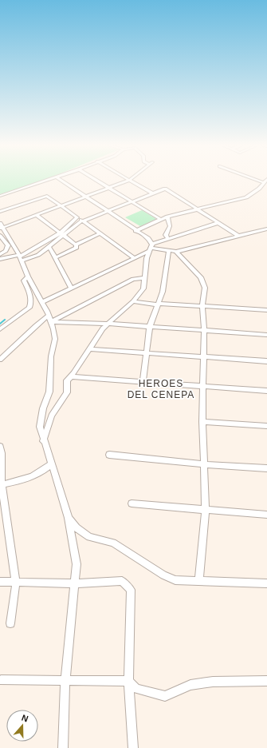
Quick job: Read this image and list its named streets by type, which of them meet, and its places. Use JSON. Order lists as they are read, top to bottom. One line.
{"districts":["HEROES DEL CENEPA"],"north":"top"}
